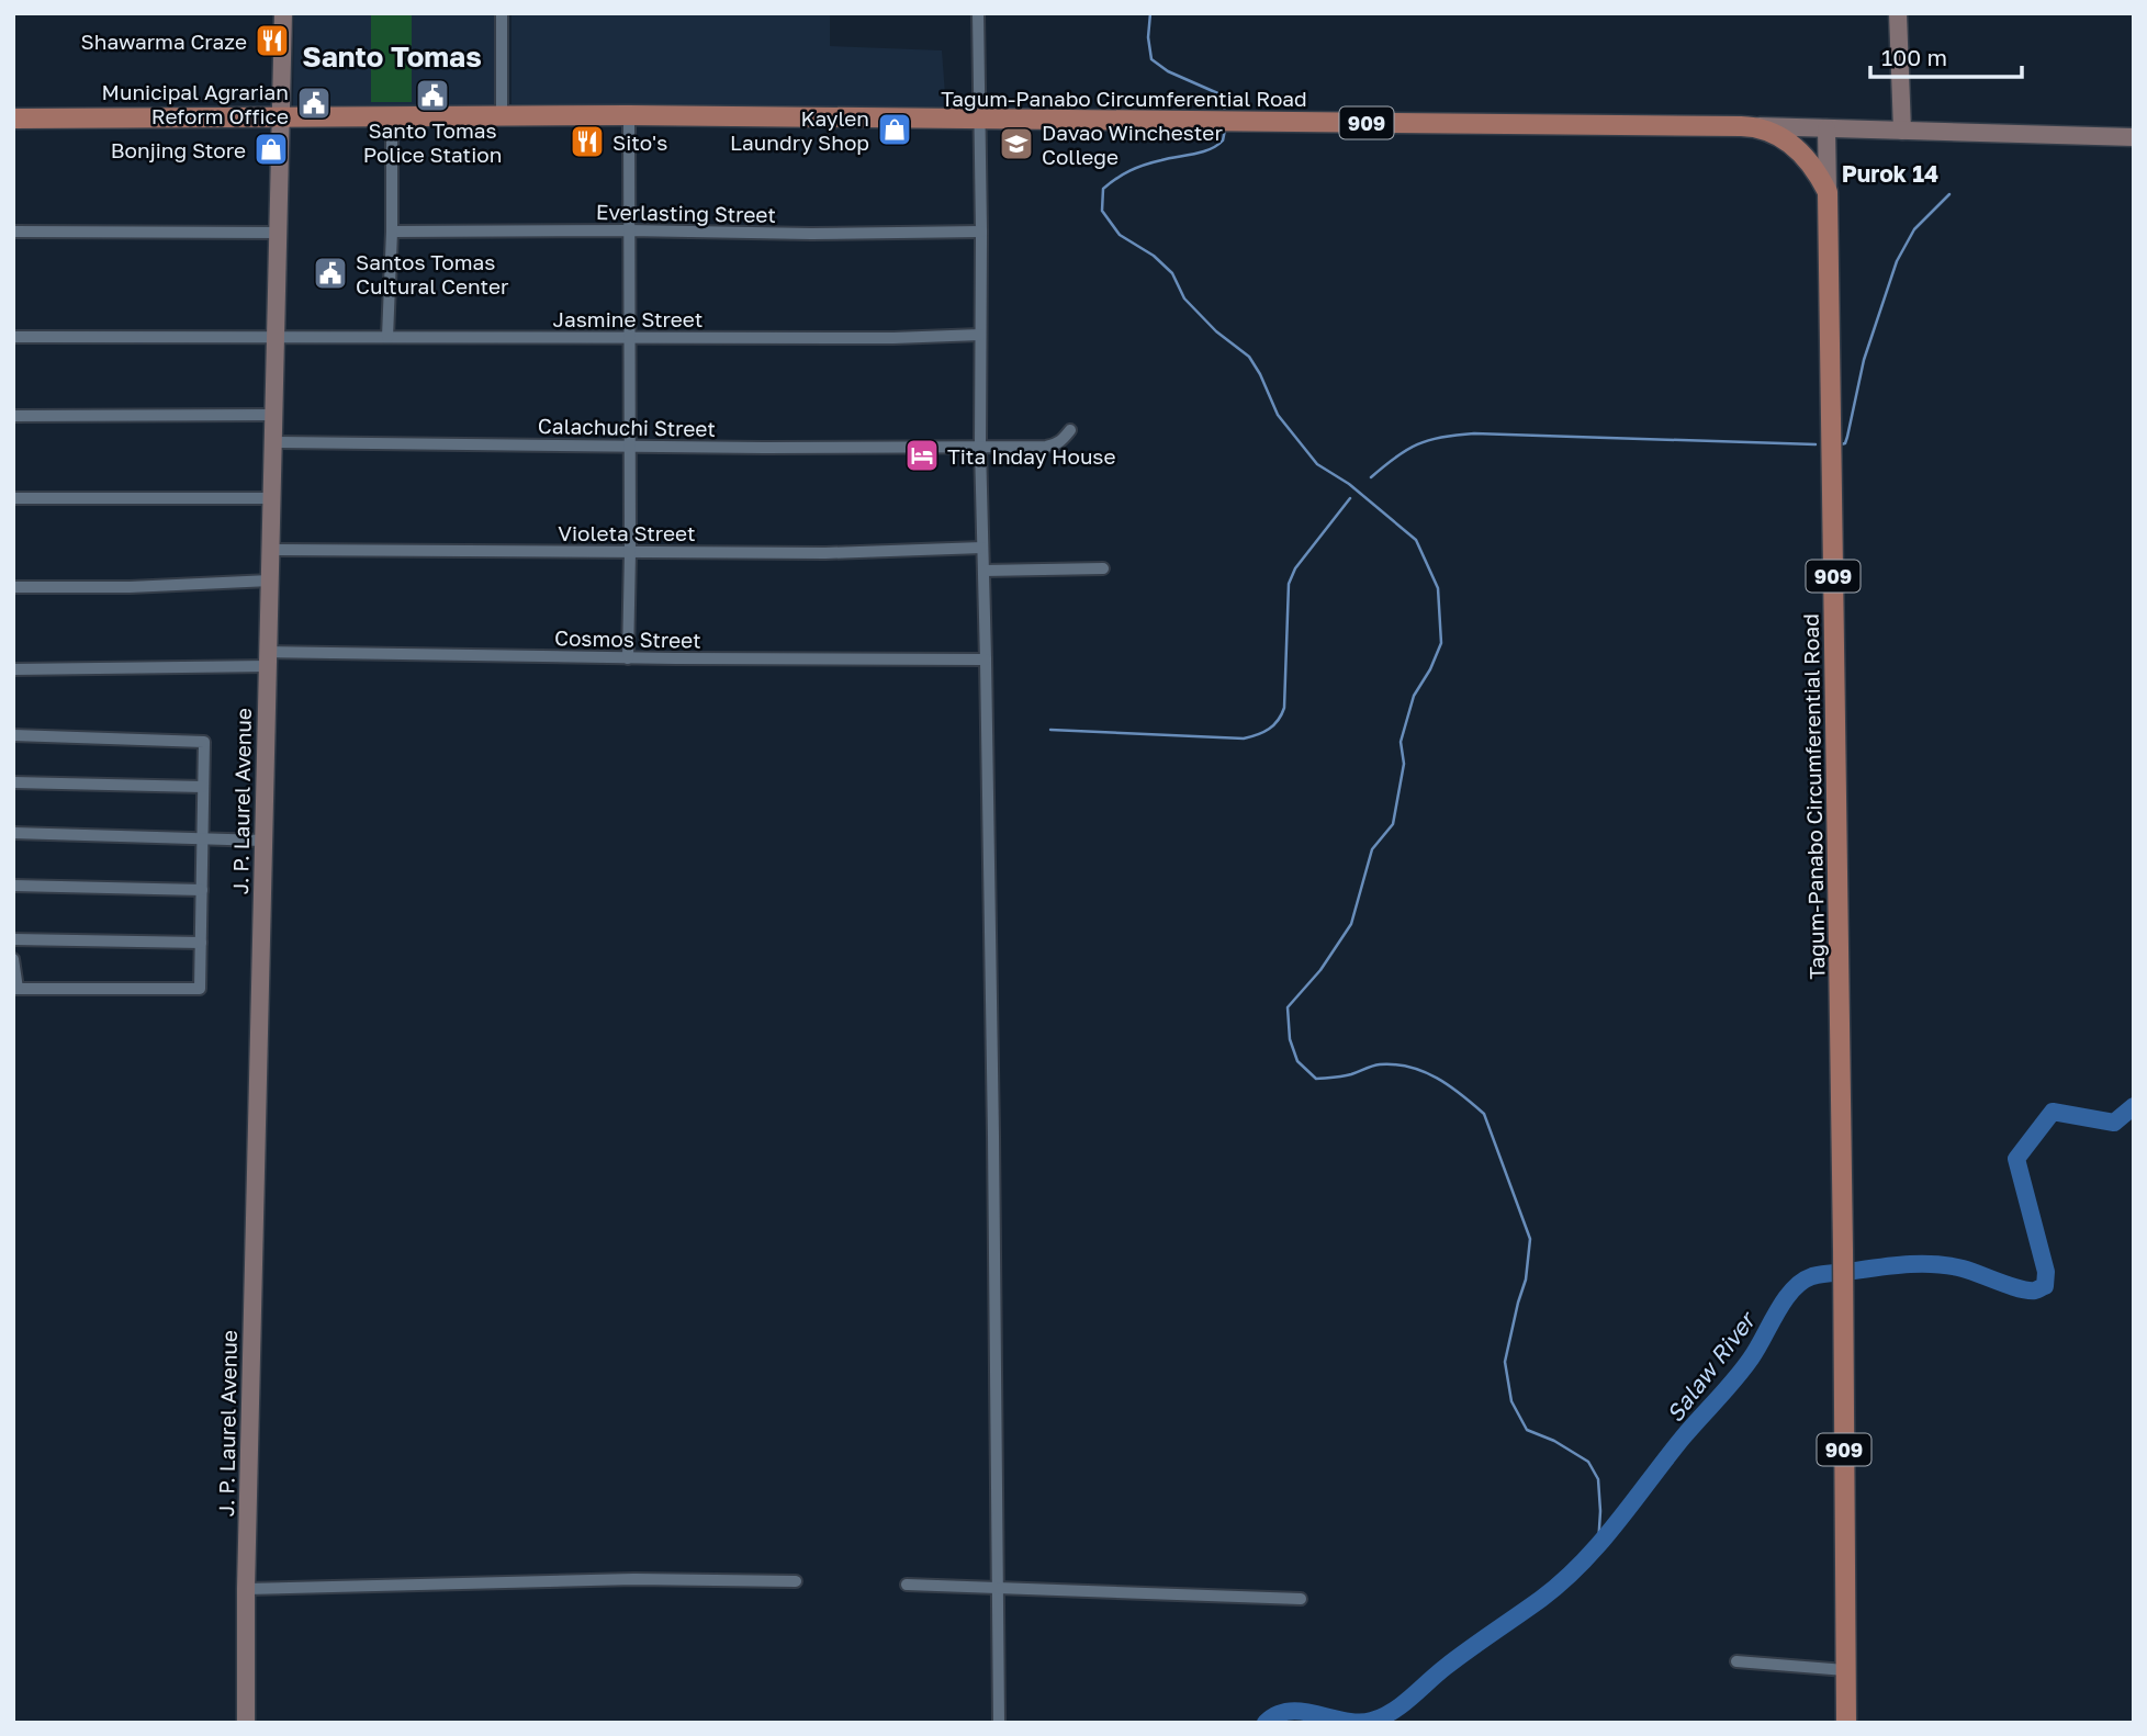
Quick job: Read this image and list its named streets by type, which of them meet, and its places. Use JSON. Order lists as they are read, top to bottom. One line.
{"streets":{"main road":["Tagum-Panabo Circumferential Road","909"],"street":["Everlasting Street","Jasmine Street","Calachuchi Street","Violeta Street","Cosmos Street","J. P. Laurel Avenue"]},"crossings":[["Tagum-Panabo Circumferential Road","J. P. Laurel Avenue"],["Jasmine Street","J. P. Laurel Avenue"],["Calachuchi Street","J. P. Laurel Avenue"],["Violeta Street","J. P. Laurel Avenue"],["Cosmos Street","J. P. Laurel Avenue"]],"districts":["Santo Tomas","Purok 14"],"water":["Salaw River"],"places":{"restaurant":["Shawarma Craze","Sito's"],"public building":["Santo Tomas Police Station","Municipal Agrarian Reform Office","Santos Tomas Cultural Center"],"shop":["Kaylen Laundry Shop","Bonjing Store"],"school or university":["Davao Winchester College"],"hotel":["Tita Inday House"]},"scale_bar":"100 m"}
